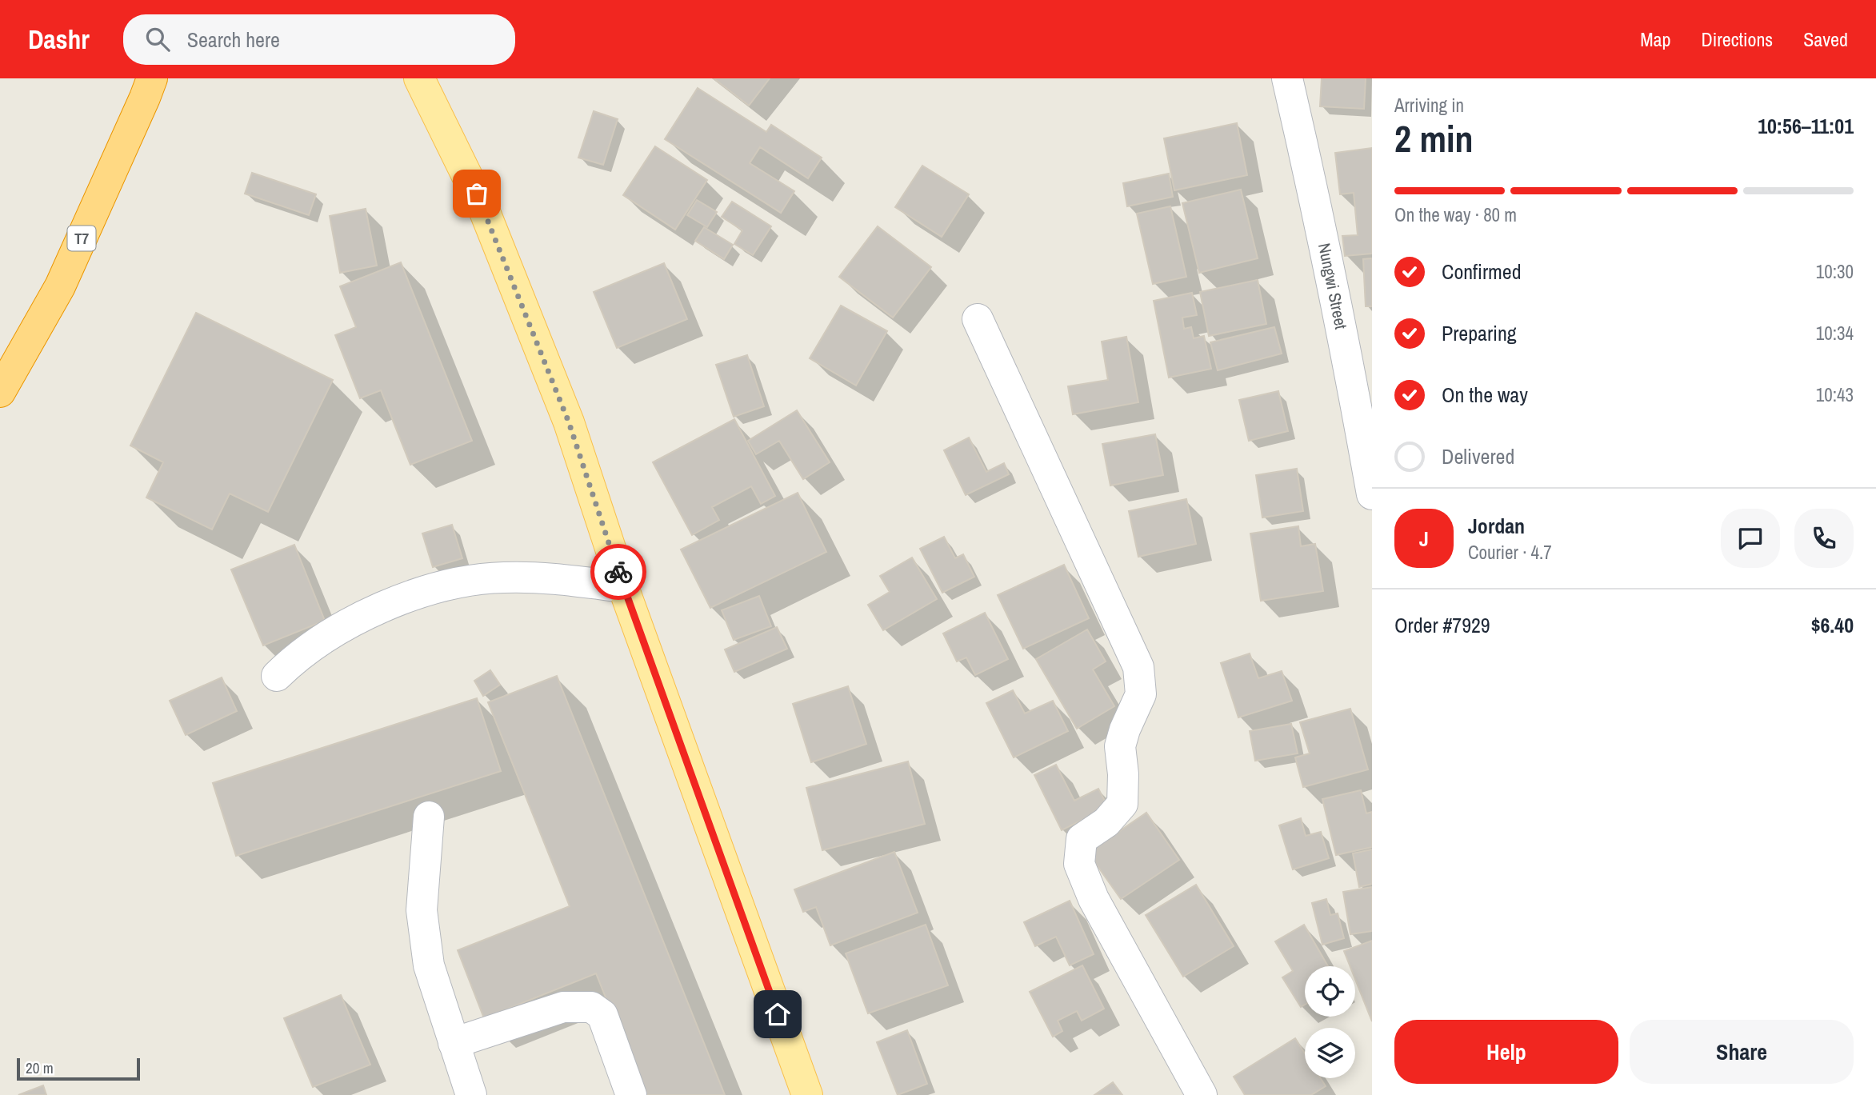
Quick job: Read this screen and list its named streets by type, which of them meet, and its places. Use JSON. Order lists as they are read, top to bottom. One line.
{"streets":{"highway":["T7"],"street":["Nungwi Street"]},"scale_bar":"20 m","page":{"header":"Dashr","search":"Search here","nav":["Map","Directions","Saved"],"heading":["2 min","Arriving in","10:56–11:01"],"panel":["Jordan","Courier · 4.7","Order #7929","$6.40"],"bar":"On the way · 80 m","list":[["Confirmed","10:30"],["Preparing","10:34"],["On the way","10:43"],"Delivered"],"round":"J","buttons":["Help","Share"],"scale":"20 m"}}
